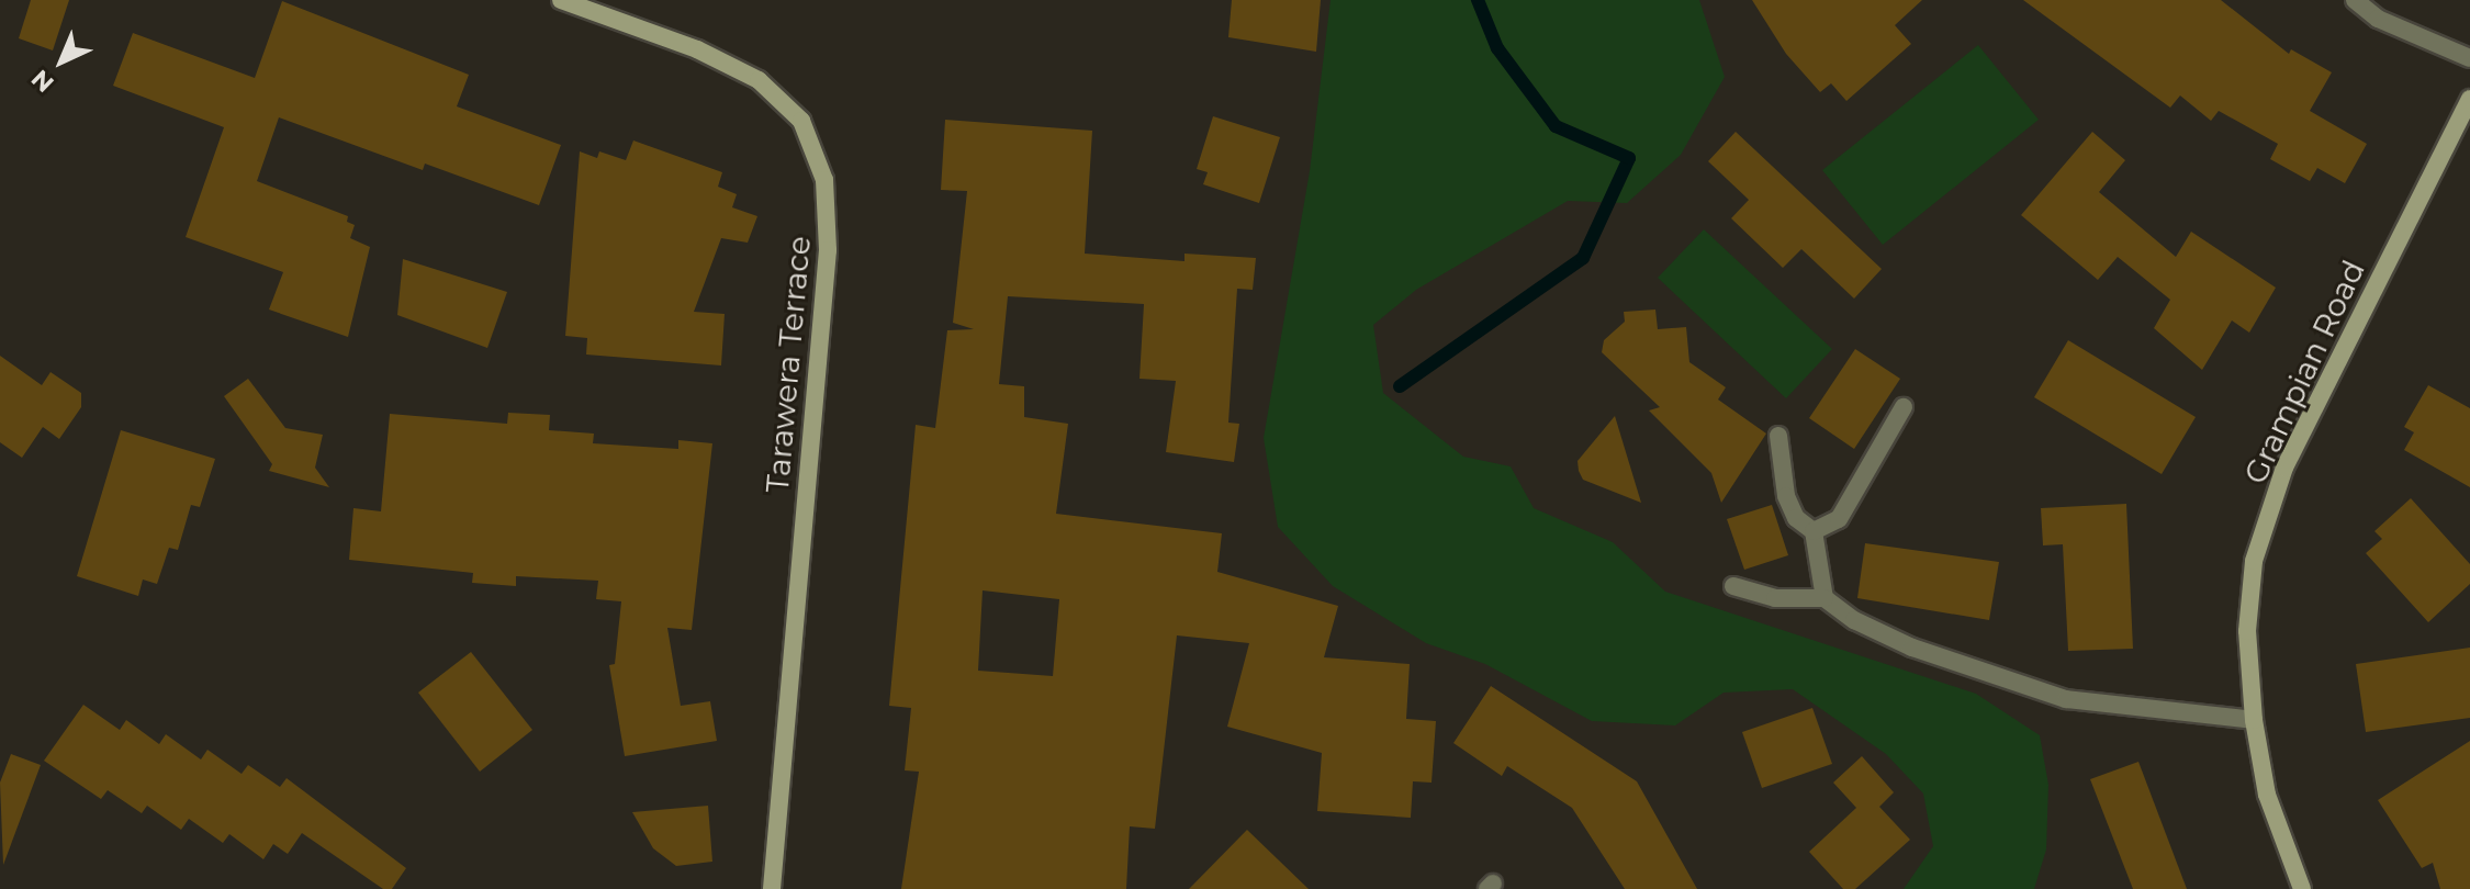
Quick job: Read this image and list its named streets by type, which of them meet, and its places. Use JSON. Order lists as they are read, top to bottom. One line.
{"streets":{"street":["Tarawera Terrace","Grampian Road"]},"north":"bottom left"}
